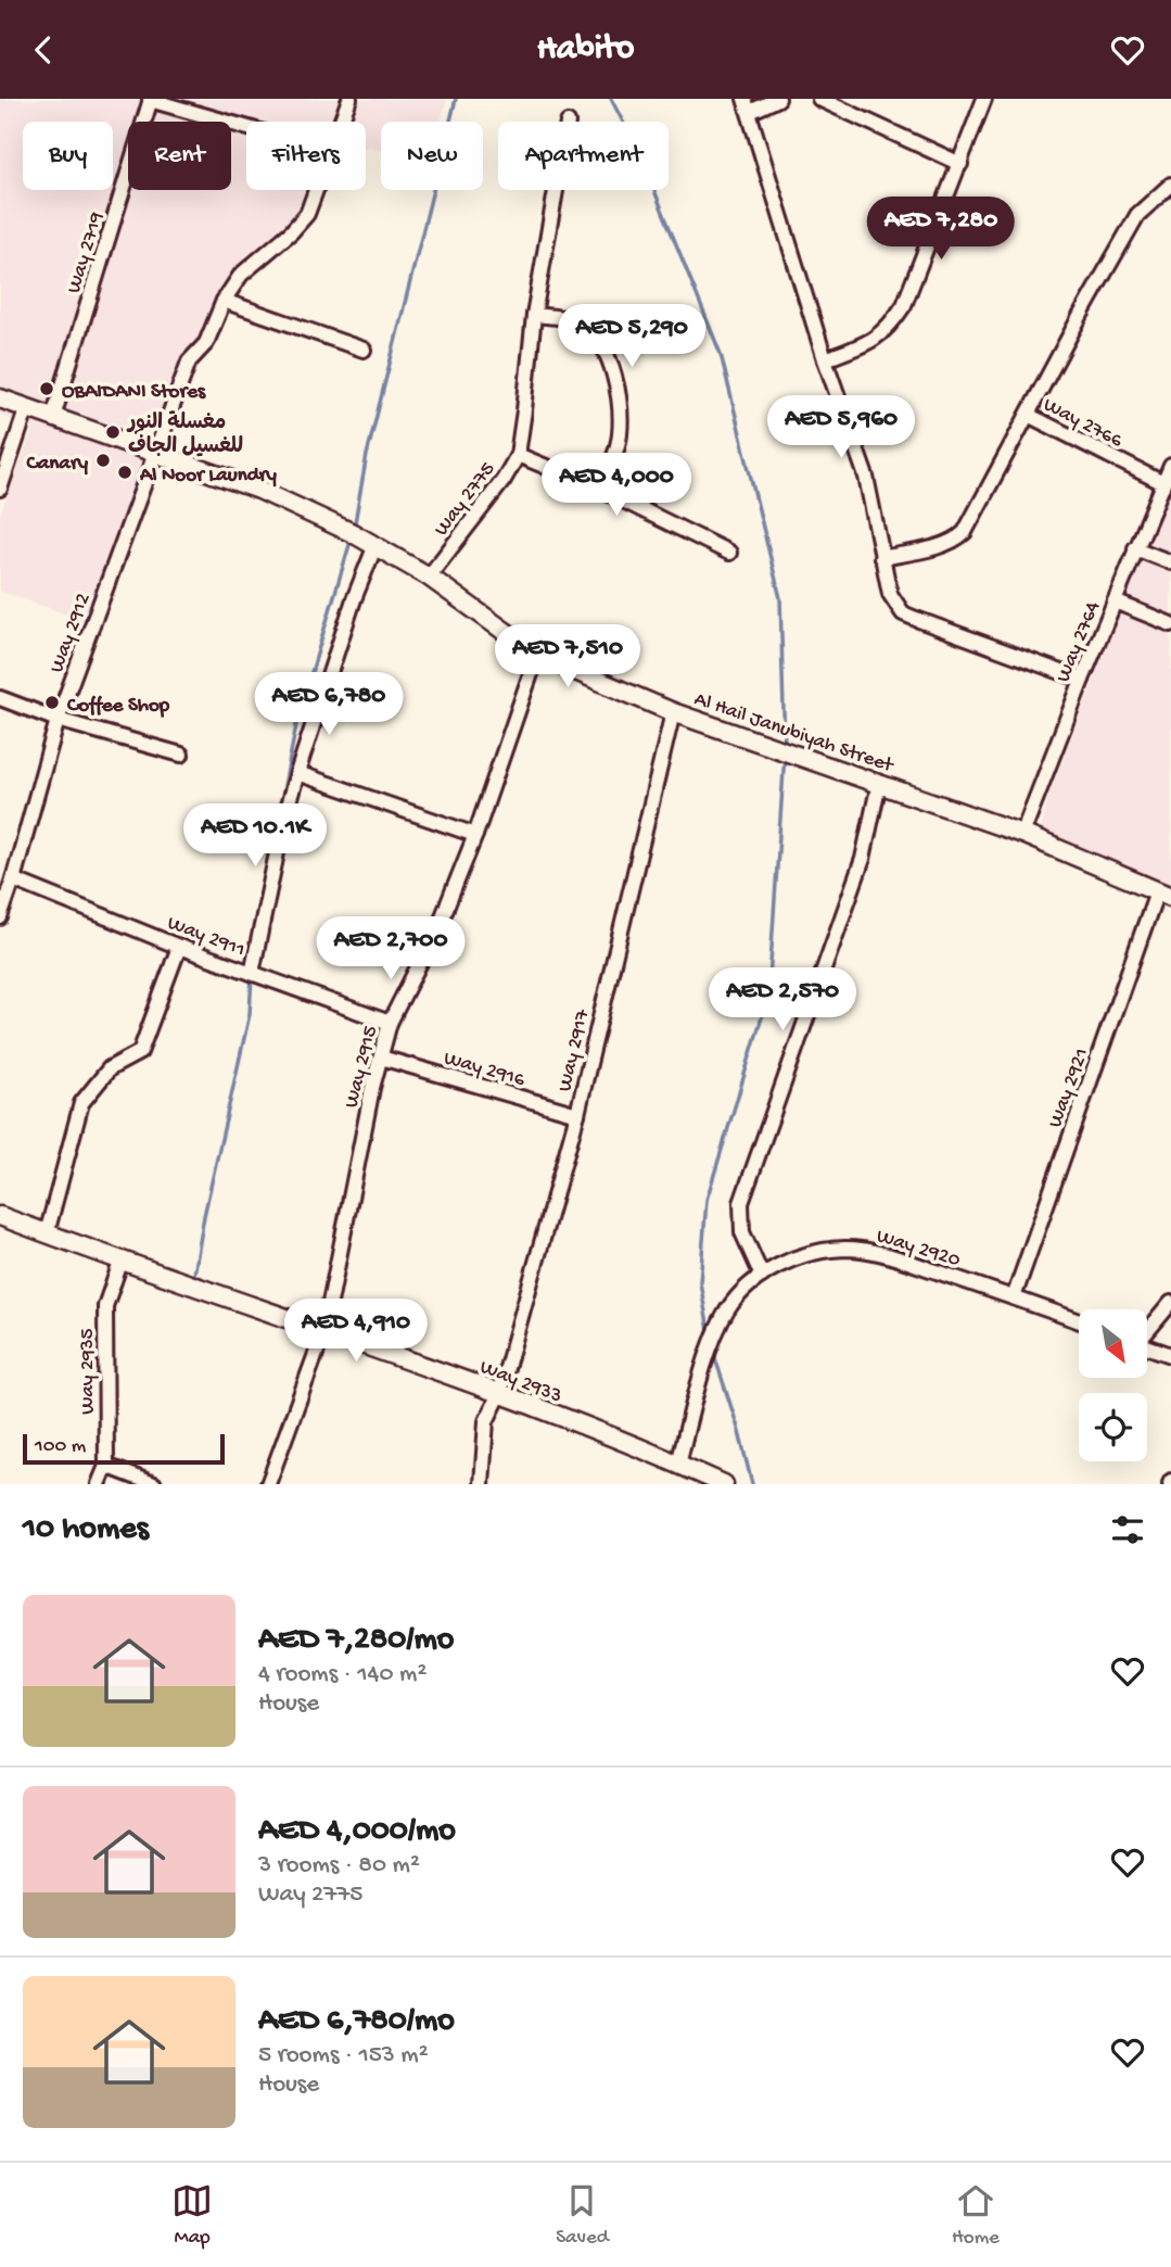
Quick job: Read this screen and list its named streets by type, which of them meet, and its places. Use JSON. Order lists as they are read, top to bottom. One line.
{"streets":{"street":["Way 2719","Way 2766","Way 2775","Way 2912","Way 2764","Al Hail Janubiyah Street","Way 2911","Way 2917","Way 2915","Way 2916","Way 2921","Way 2920","Way 2935","Way 2933"]},"crossings":[["Way 2719","Al Hail Janubiyah Street"],["Way 2766","Way 2764"],["Way 2775","Al Hail Janubiyah Street"],["Way 2912","Al Hail Janubiyah Street"],["Way 2912","Way 2911"],["Way 2764","Al Hail Janubiyah Street"],["Al Hail Janubiyah Street","Way 2917"],["Al Hail Janubiyah Street","Way 2915"],["Al Hail Janubiyah Street","Way 2921"],["Way 2911","Way 2915"],["Way 2917","Way 2916"],["Way 2917","Way 2933"],["Way 2915","Way 2916"],["Way 2915","Way 2933"],["Way 2921","Way 2920"],["Way 2920","Way 2933"],["Way 2935","Way 2933"]],"places":["OBAIDANI Stores","مغسلة النور للغسيل الجاف","Canary","Al Noor Laundry","Coffee Shop"],"scale_bar":"100 m","north":"bottom right","page":{"header":"Habito","chip":["Buy","Rent","Filters","New","Apartment"],"price":["AED 7,280","AED 5,290","AED 5,960","AED 4,000","AED 7,510","AED 6,780","AED 10.1K","AED 2,700","AED 2,570","AED 4,910"],"scale":"100 m","heading":"10 homes","list":[{"name":"AED 7,280/mo","note":"4 rooms · 140 m² · House"},{"name":"AED 4,000/mo","note":"3 rooms · 80 m² · Way 2775"},{"name":"AED 6,780/mo","note":"5 rooms · 153 m² · House"}],"tabs":["Map","Saved","Home"]}}
